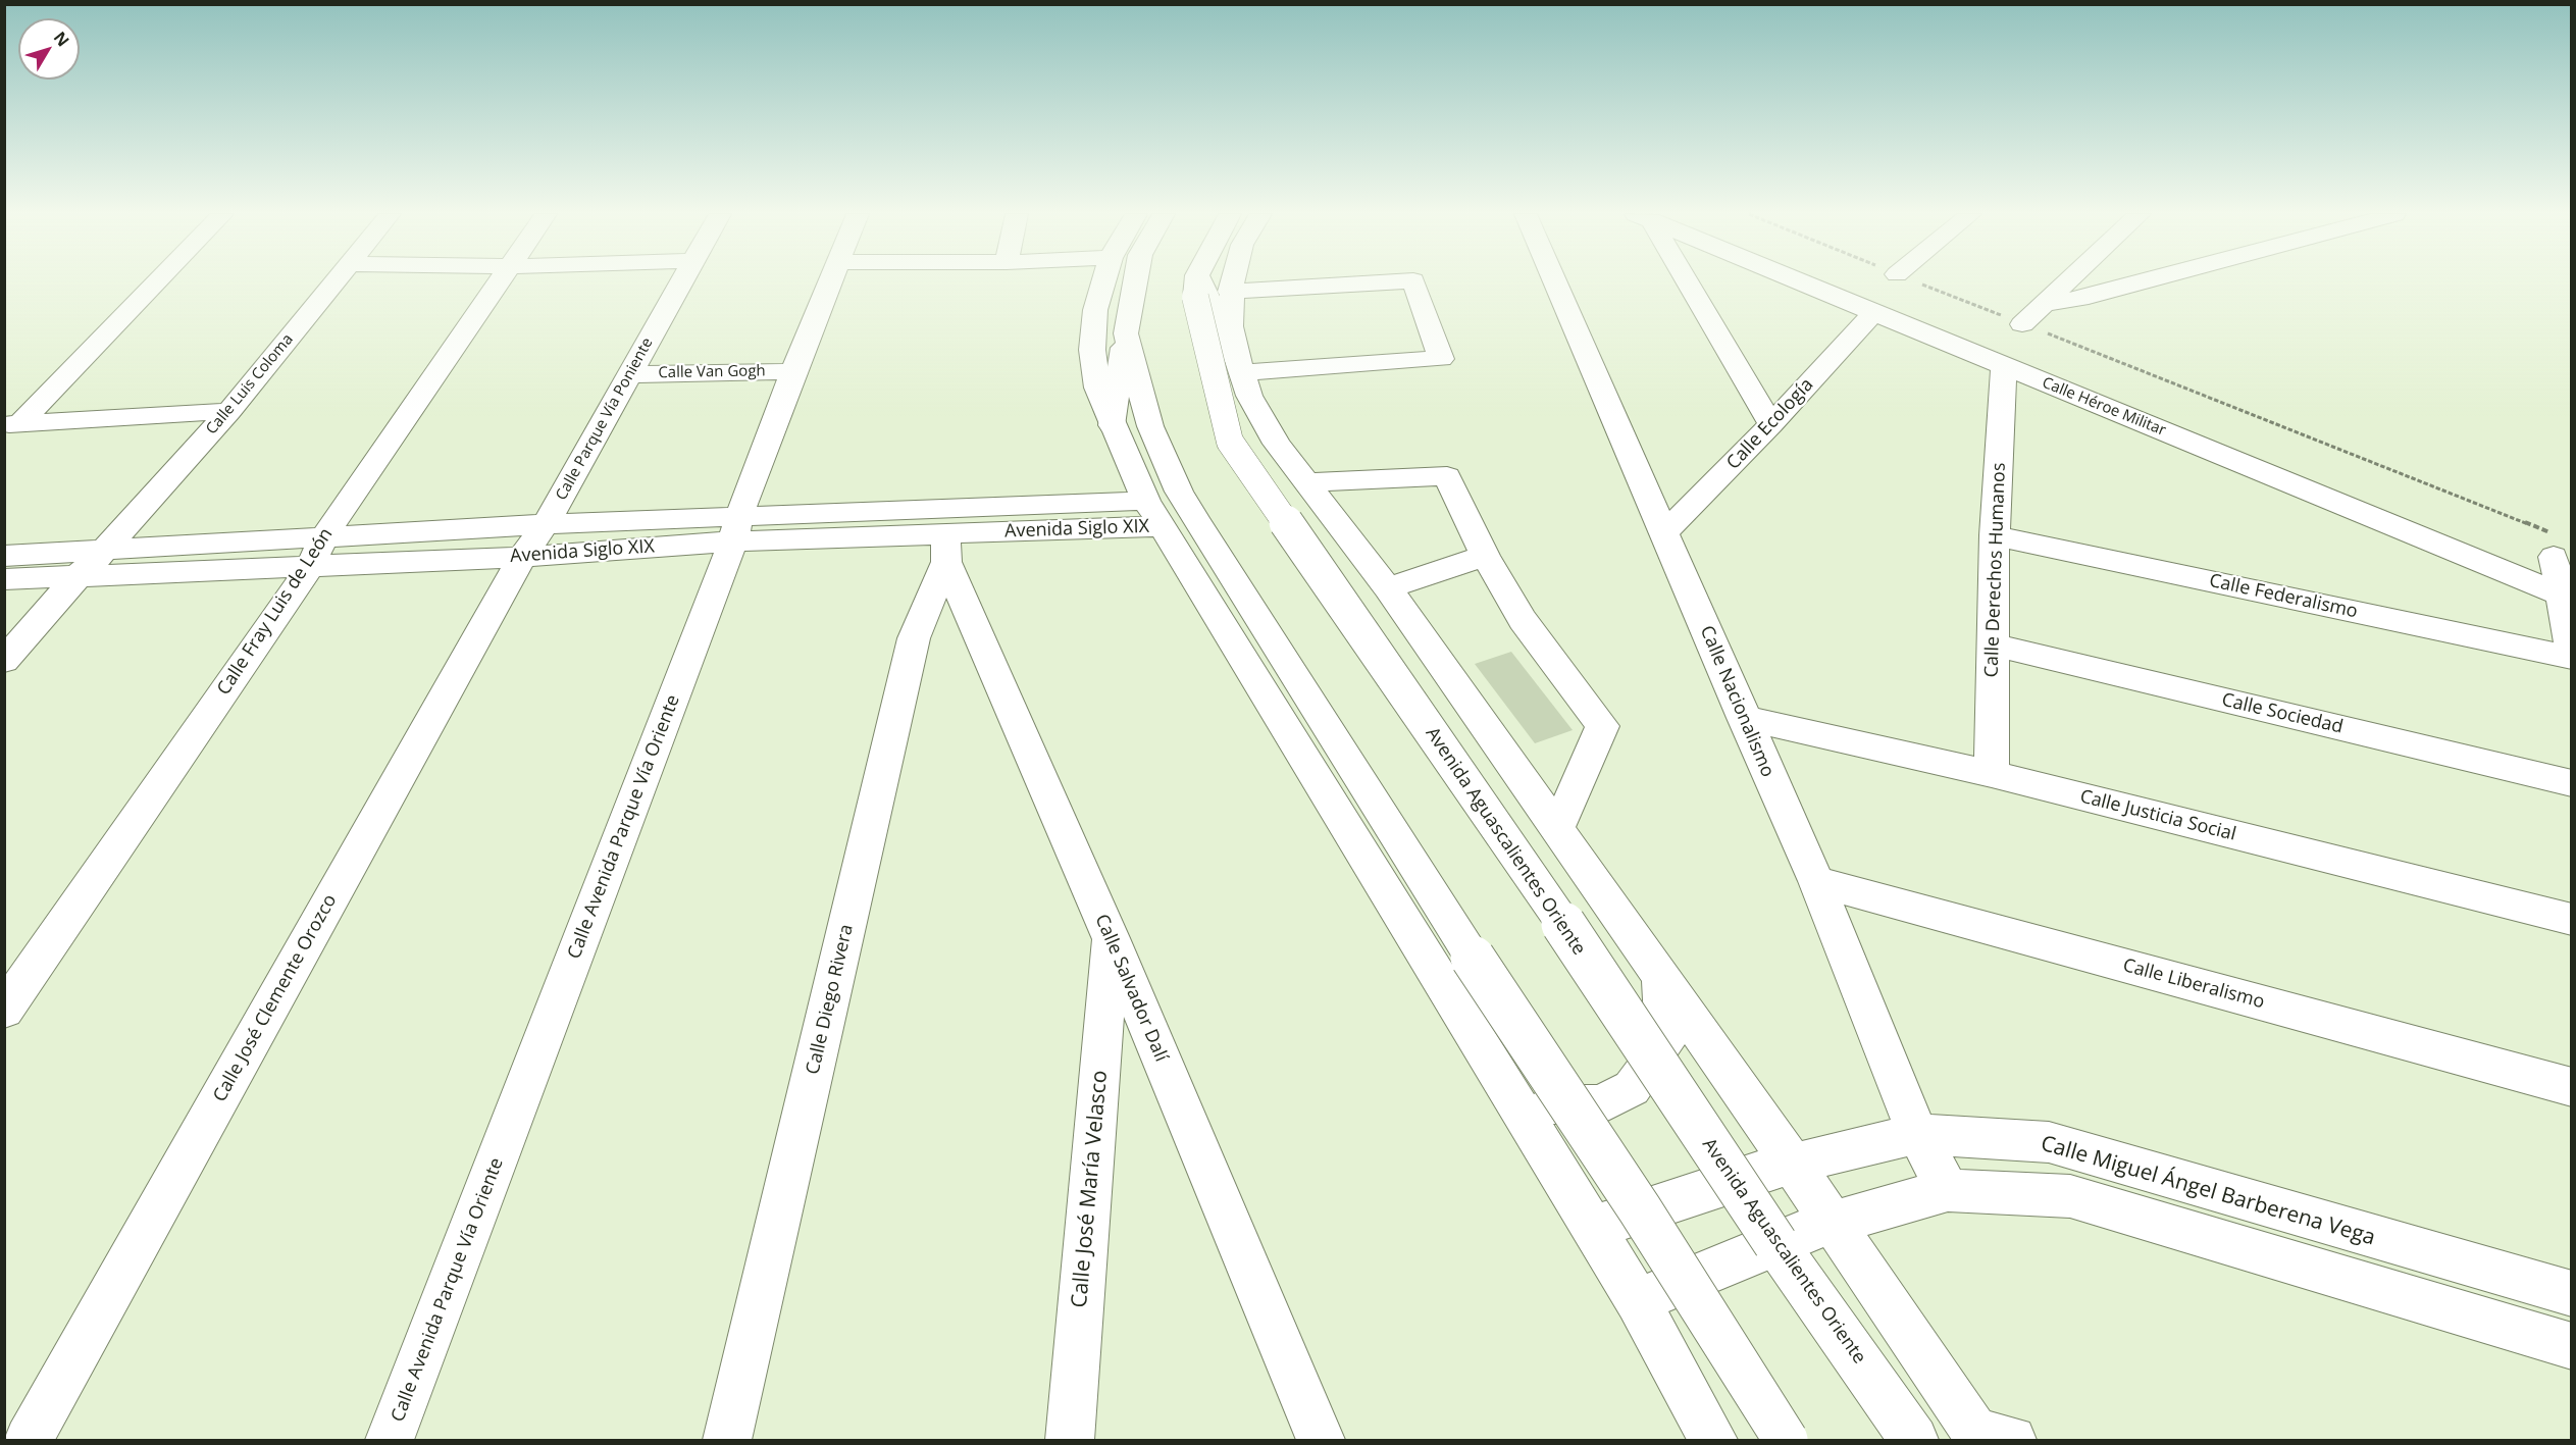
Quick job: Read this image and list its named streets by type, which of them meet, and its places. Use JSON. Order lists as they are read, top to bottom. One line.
{"streets":{"street":["Calle Van Gogh","Calle Luis Coloma","Calle Héroe Militar","Calle Parque Vía Poniente","Calle Ecología","Avenida Siglo XIX","Calle Derechos Humanos","Calle Federalismo","Calle Fray Luis de León","Calle Nacionalismo","Calle Sociedad","Calle Justicia Social","Calle Avenida Parque Vía Oriente","Avenida Aguascalientes Oriente","Calle Liberalismo","Calle Salvador Dalí","Calle José Clemente Orozco","Calle Diego Rivera","Calle José María Velasco","Calle Miguel Ángel Barberena Vega"]},"crossings":[["Calle Van Gogh","Calle Parque Vía Poniente"],["Calle Van Gogh","Calle Avenida Parque Vía Oriente"],["Calle Luis Coloma","Avenida Siglo XIX"],["Calle Héroe Militar","Calle Ecología"],["Calle Héroe Militar","Calle Derechos Humanos"],["Calle Parque Vía Poniente","Avenida Siglo XIX"],["Calle Parque Vía Poniente","Calle José Clemente Orozco"],["Calle Ecología","Calle Nacionalismo"],["Avenida Siglo XIX","Calle Fray Luis de León"],["Avenida Siglo XIX","Calle Avenida Parque Vía Oriente"],["Avenida Siglo XIX","Calle Salvador Dalí"],["Avenida Siglo XIX","Calle José Clemente Orozco"],["Avenida Siglo XIX","Calle Diego Rivera"],["Calle Derechos Humanos","Calle Federalismo"],["Calle Derechos Humanos","Calle Sociedad"],["Calle Derechos Humanos","Calle Justicia Social"],["Calle Nacionalismo","Calle Justicia Social"],["Calle Nacionalismo","Calle Liberalismo"],["Calle Nacionalismo","Calle Miguel Ángel Barberena Vega"],["Calle Salvador Dalí","Calle Diego Rivera"],["Calle Salvador Dalí","Calle José María Velasco"]],"north":"top right"}
